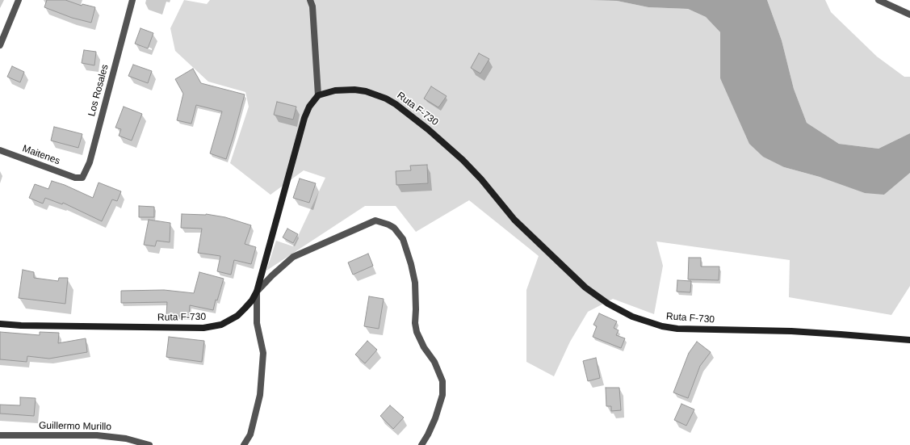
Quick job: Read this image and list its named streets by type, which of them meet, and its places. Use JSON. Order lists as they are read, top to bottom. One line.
{"streets":{"street":["Los Rosales","Ruta F-730","Maitenes","Guillermo Murillo"]},"crossings":[["Los Rosales","Maitenes"]]}
